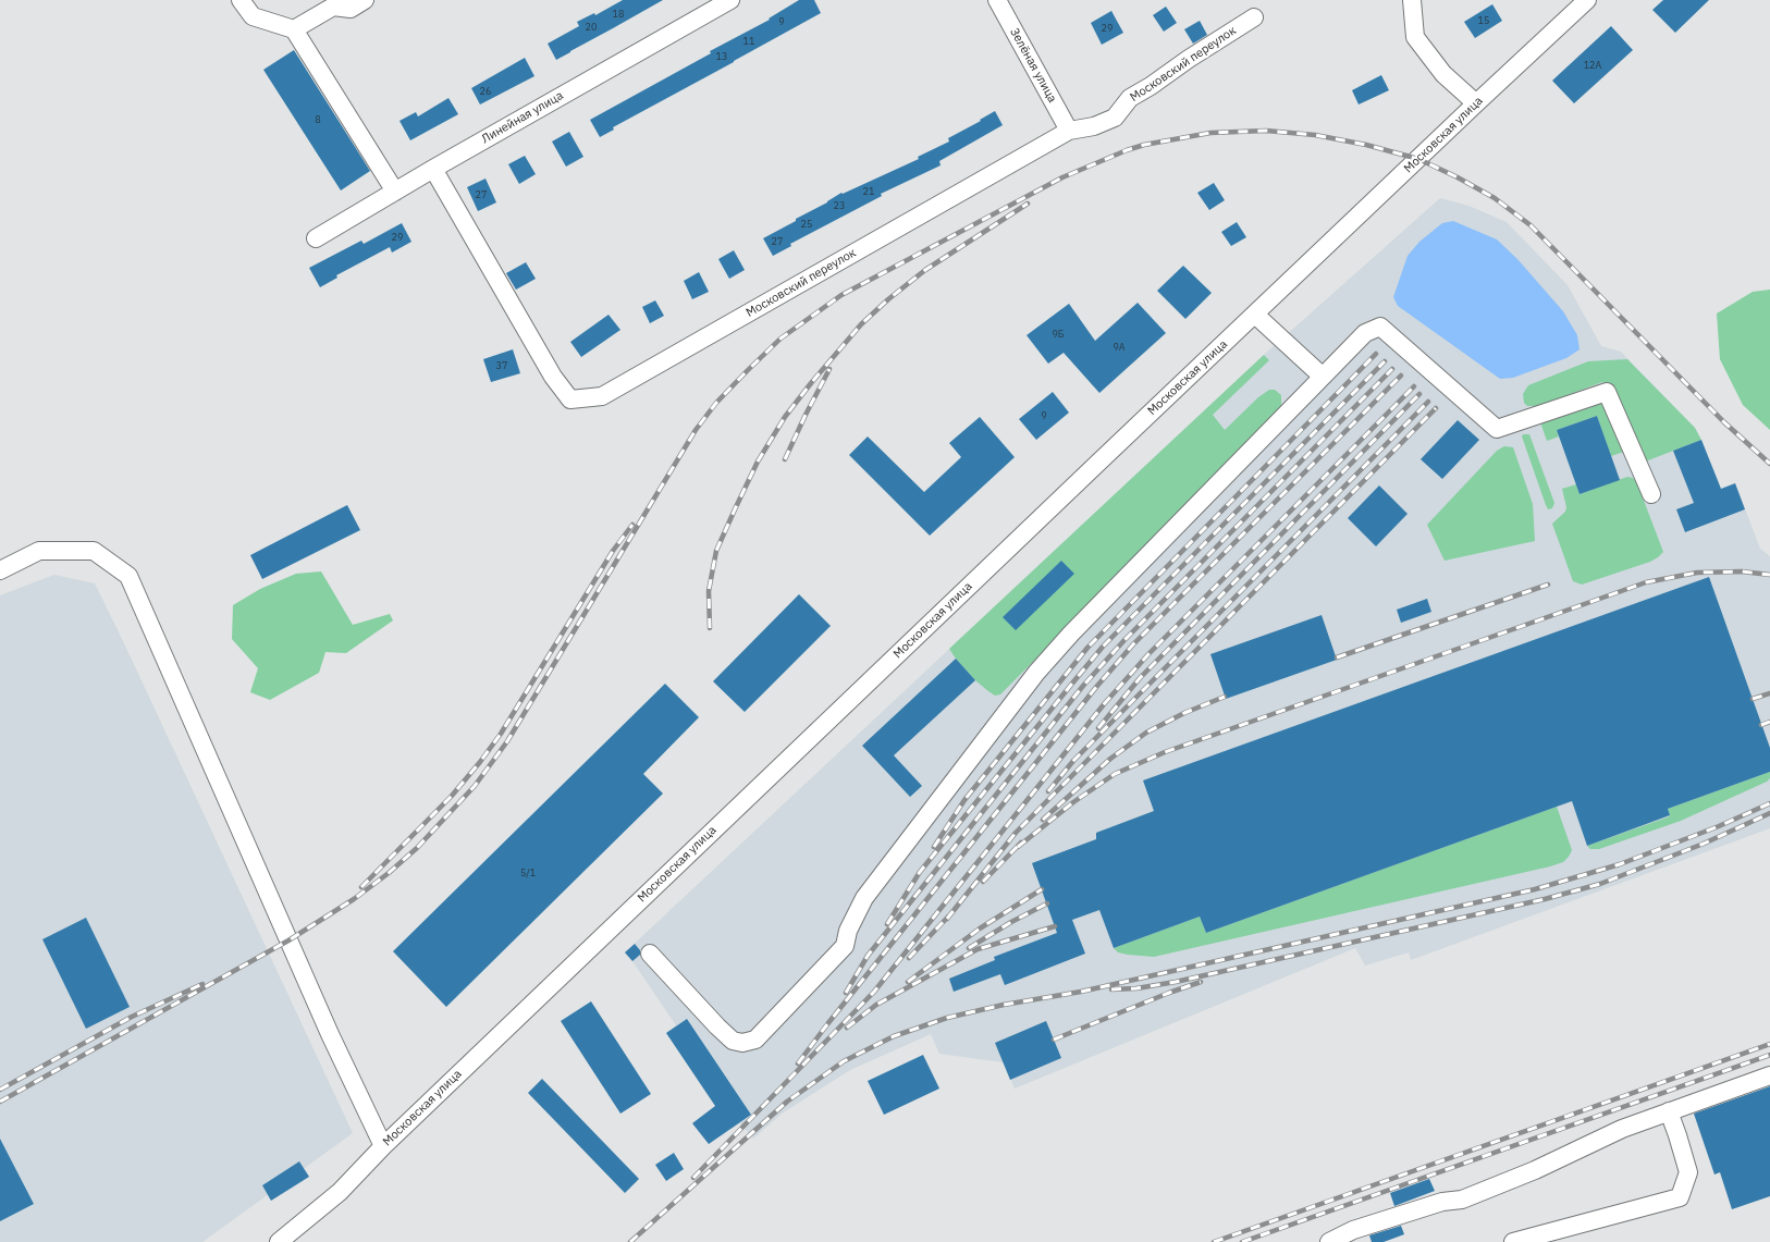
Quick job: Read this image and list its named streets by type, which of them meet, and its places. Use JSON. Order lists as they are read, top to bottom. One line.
{"streets":{"street":["Московский переулок","Зелёная улица","Линейная улица","Московская улица"]},"crossings":[["Московский переулок","Зелёная улица"],["Московский переулок","Линейная улица"]],"house_numbers":["18","15","9","20","29","11","13","12А","26","8","21","27","23","25","29","27","9Б","9А","37","9","5/1"]}
